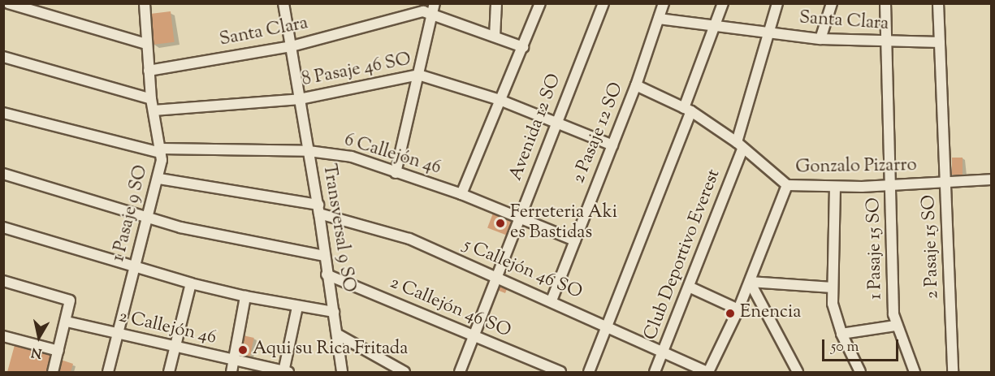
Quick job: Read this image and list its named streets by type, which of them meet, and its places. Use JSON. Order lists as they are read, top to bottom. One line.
{"streets":{"street":["Santa Clara","8 Pasaje 46 SO","Avenida 12 SO","2 Pasaje 12 SO","6 Callejón 46","Gonzalo Pizarro","1 Pasaje 9 SO","Transversal 9 SO","2 Pasaje 15 SO","1 Pasaje 15 SO","Club Deportivo Everest","5 Callejón 46 SO","2 Callejón 46 SO","2 Callejón 46"]},"crossings":[["Santa Clara","2 Pasaje 12 SO"],["Santa Clara","1 Pasaje 9 SO"],["Santa Clara","Transversal 9 SO"],["Santa Clara","2 Pasaje 15 SO"],["Santa Clara","1 Pasaje 15 SO"],["Santa Clara","Club Deportivo Everest"],["8 Pasaje 46 SO","Avenida 12 SO"],["8 Pasaje 46 SO","2 Pasaje 12 SO"],["8 Pasaje 46 SO","1 Pasaje 9 SO"],["8 Pasaje 46 SO","Transversal 9 SO"],["Avenida 12 SO","6 Callejón 46"],["Avenida 12 SO","5 Callejón 46 SO"],["Avenida 12 SO","2 Callejón 46 SO"],["2 Pasaje 12 SO","6 Callejón 46"],["2 Pasaje 12 SO","Gonzalo Pizarro"],["2 Pasaje 12 SO","5 Callejón 46 SO"],["6 Callejón 46","1 Pasaje 9 SO"],["6 Callejón 46","Transversal 9 SO"],["Gonzalo Pizarro","2 Pasaje 15 SO"],["Gonzalo Pizarro","1 Pasaje 15 SO"],["Gonzalo Pizarro","Club Deportivo Everest"],["1 Pasaje 9 SO","5 Callejón 46 SO"],["1 Pasaje 9 SO","2 Callejón 46"],["Transversal 9 SO","5 Callejón 46 SO"],["Transversal 9 SO","2 Callejón 46 SO"],["Club Deportivo Everest","5 Callejón 46 SO"]],"places":["Ferreteria Aki es Bastidas","Enencia","Aqui su Rica Fritada"],"scale_bar":"50 m","north":"bottom"}
